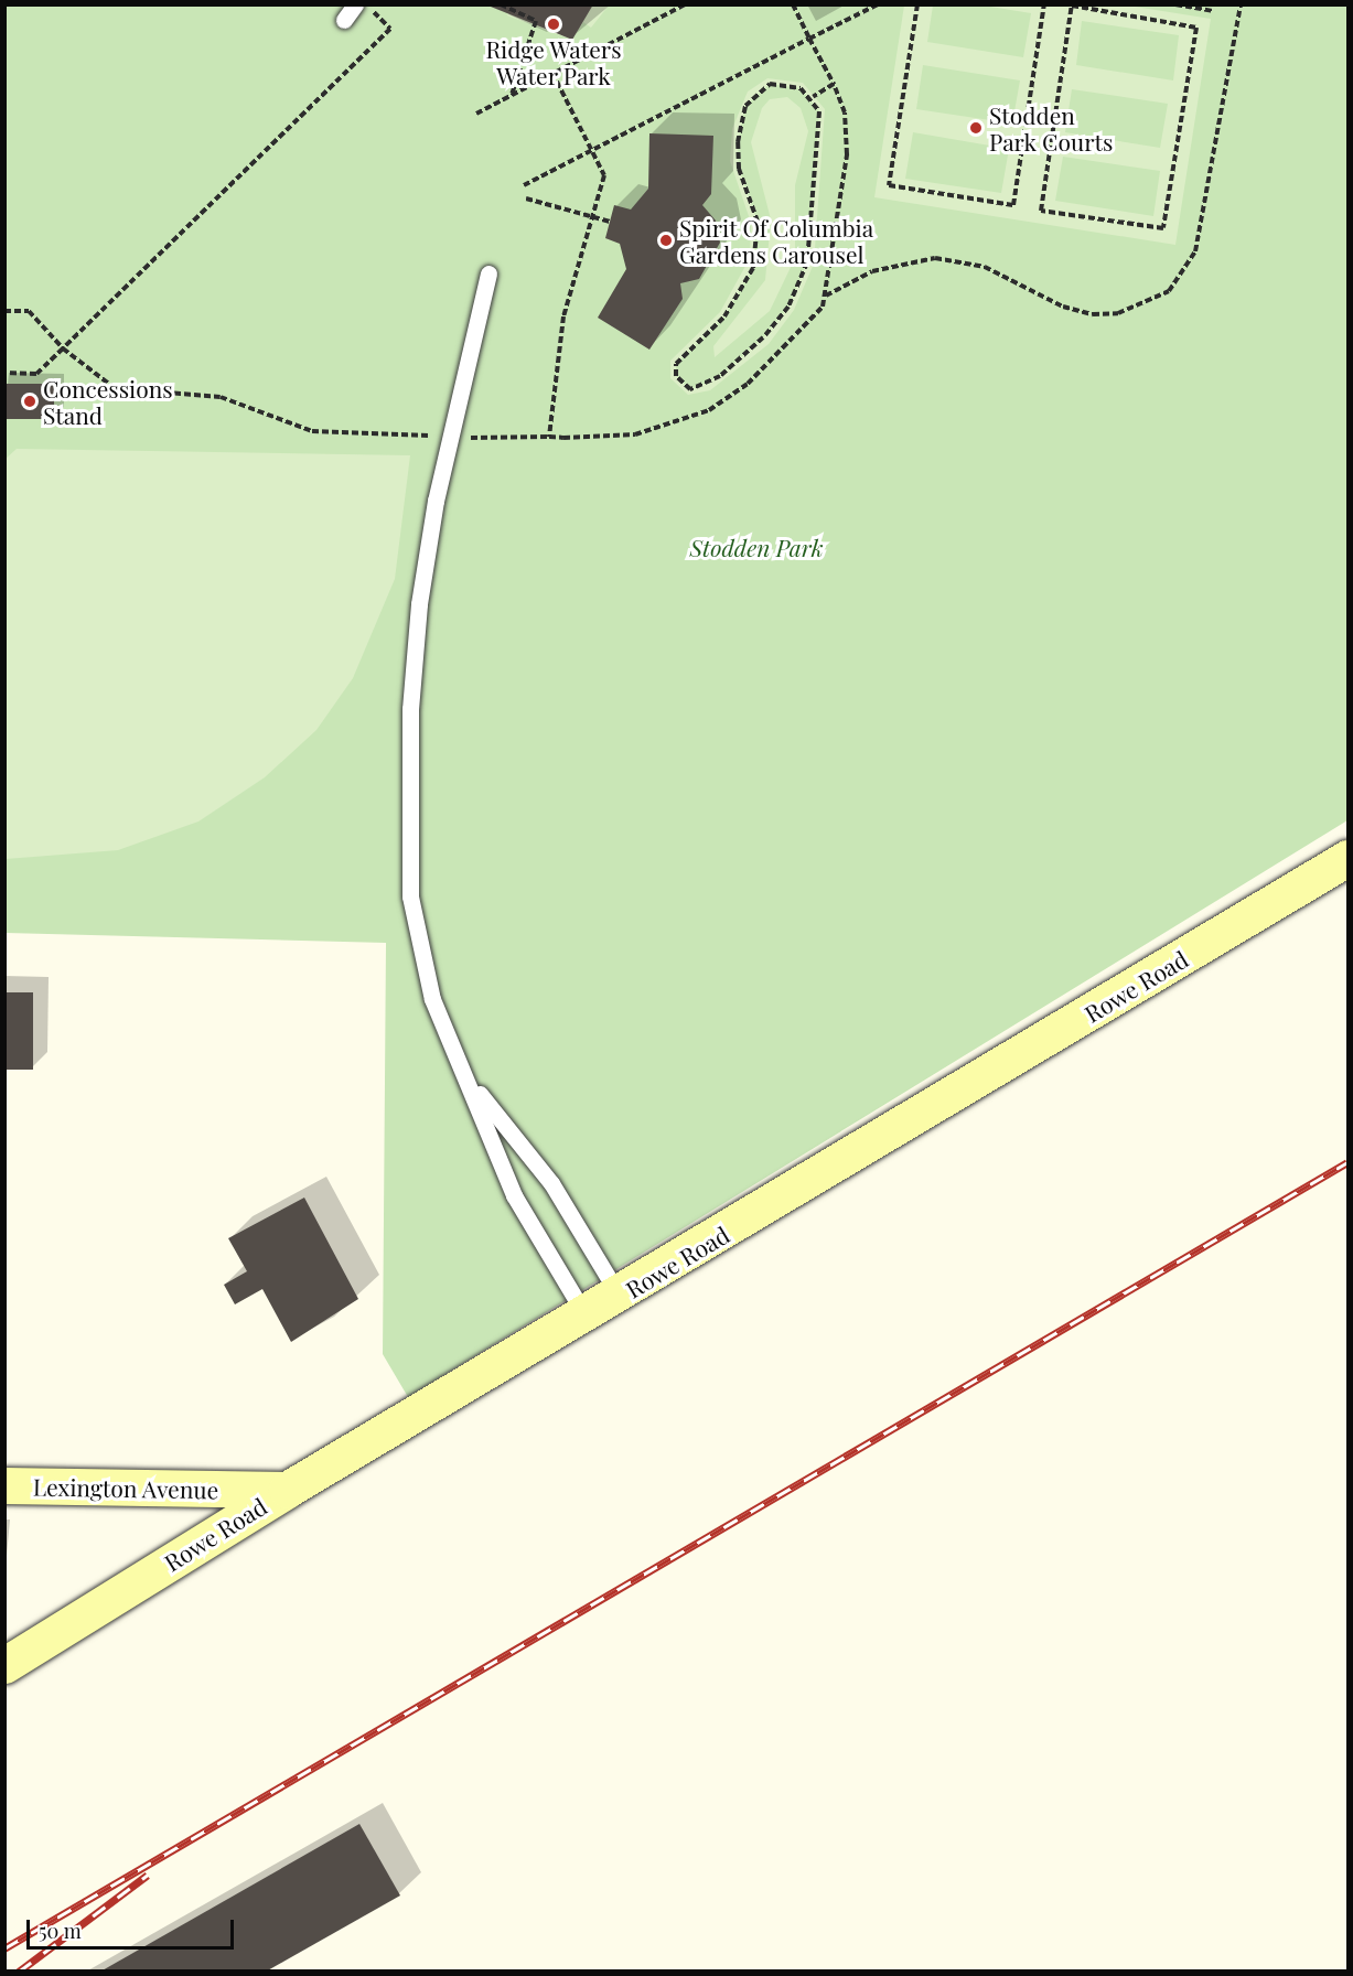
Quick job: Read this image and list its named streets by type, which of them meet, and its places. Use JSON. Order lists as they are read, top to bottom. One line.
{"streets":{"main road":["Rowe Road","Lexington Avenue"]},"crossings":[["Rowe Road","Lexington Avenue"]],"parks":["Stodden Park"],"places":["Ridge Waters Water Park","Stodden Park Courts","Spirit Of Columbia Gardens Carousel","Concessions Stand"],"scale_bar":"50 m"}
